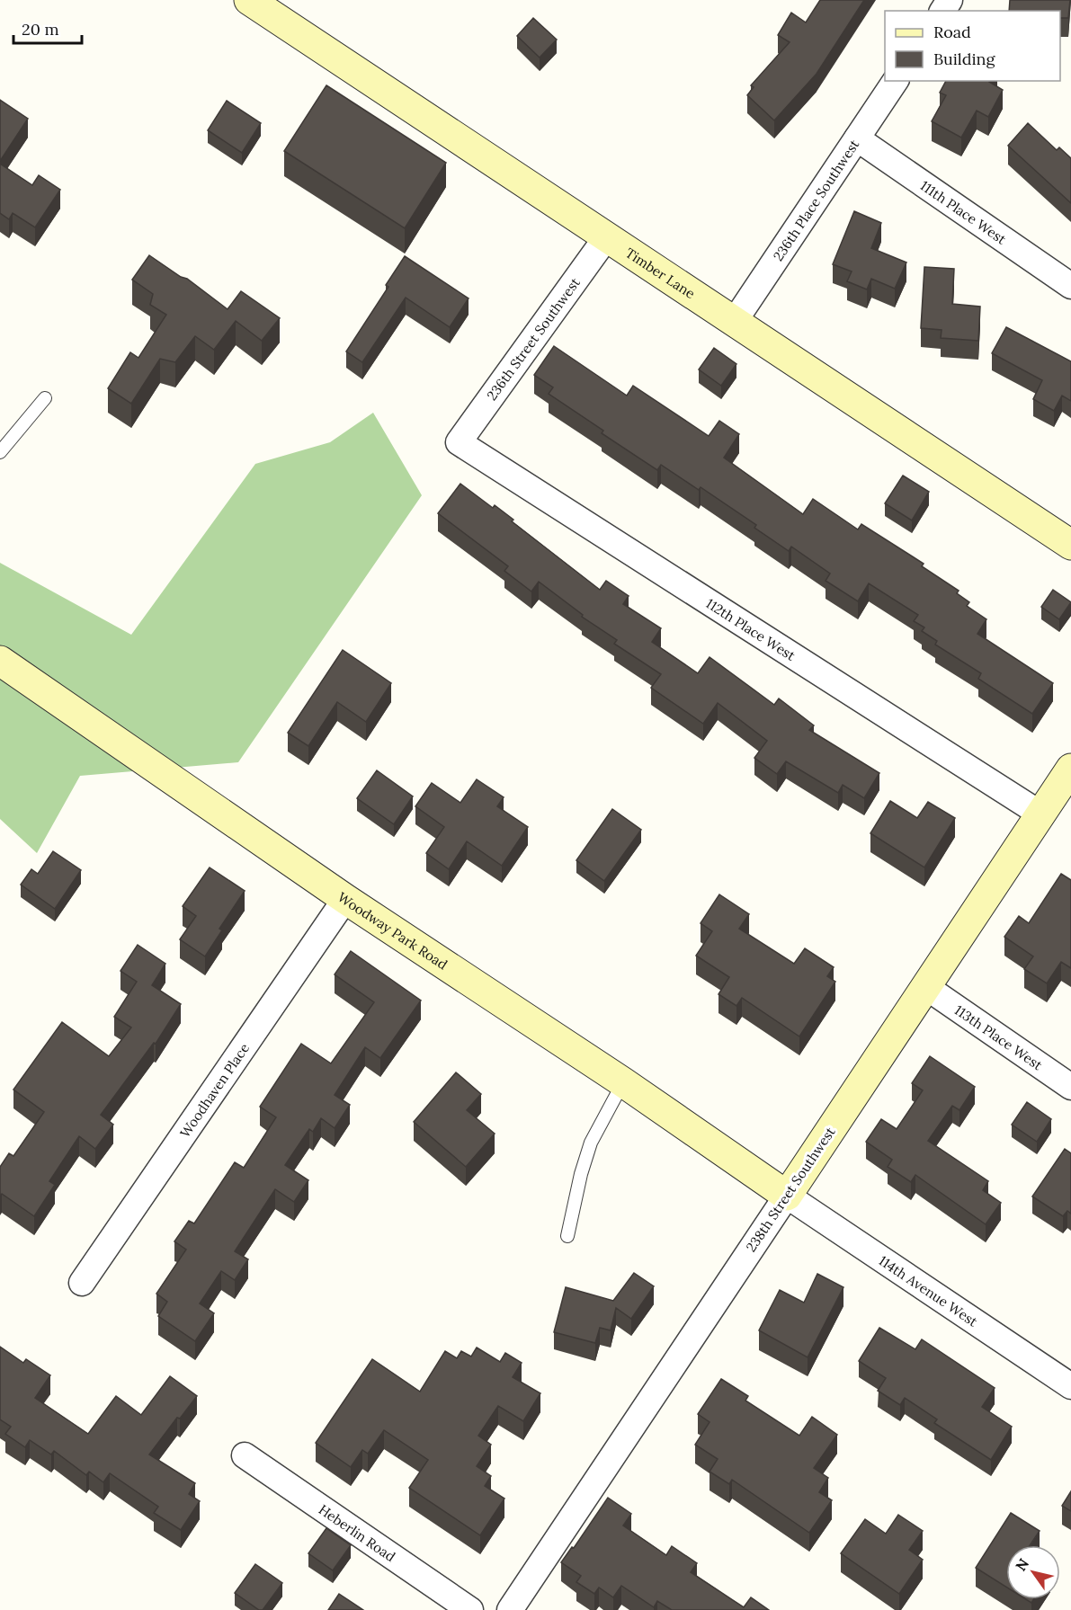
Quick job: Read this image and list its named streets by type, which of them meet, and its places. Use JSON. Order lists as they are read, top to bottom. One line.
{"streets":{"street":["236th Place Southwest","111th Place West","Timber Lane","236th Street Southwest","112th Place West","Woodway Park Road","113th Place West","Woodhaven Place","238th Street Southwest","114th Avenue West","Heberlin Road"]},"crossings":[["236th Place Southwest","111th Place West"],["236th Place Southwest","Timber Lane"],["Timber Lane","236th Street Southwest"],["236th Street Southwest","112th Place West"],["112th Place West","238th Street Southwest"],["Woodway Park Road","Woodhaven Place"],["Woodway Park Road","238th Street Southwest"],["Woodway Park Road","114th Avenue West"],["113th Place West","238th Street Southwest"],["238th Street Southwest","114th Avenue West"]],"legend":["Road","Building"],"scale_bar":"20 m","north":"top left"}
